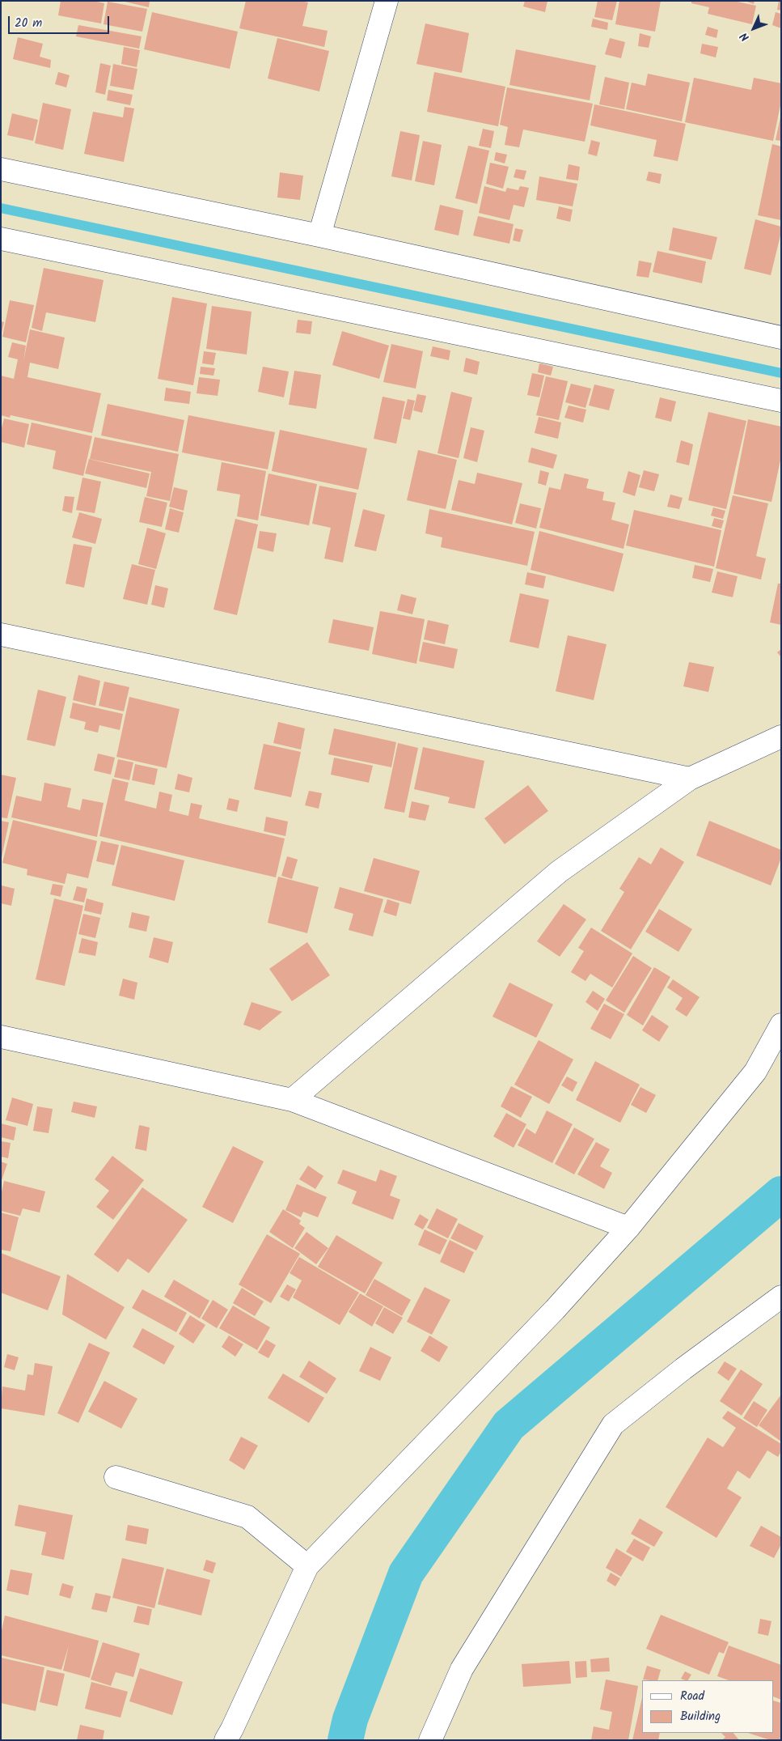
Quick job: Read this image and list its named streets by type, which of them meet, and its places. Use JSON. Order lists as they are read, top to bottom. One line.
{"legend":["Road","Building"],"scale_bar":"20 m","north":"bottom left"}
